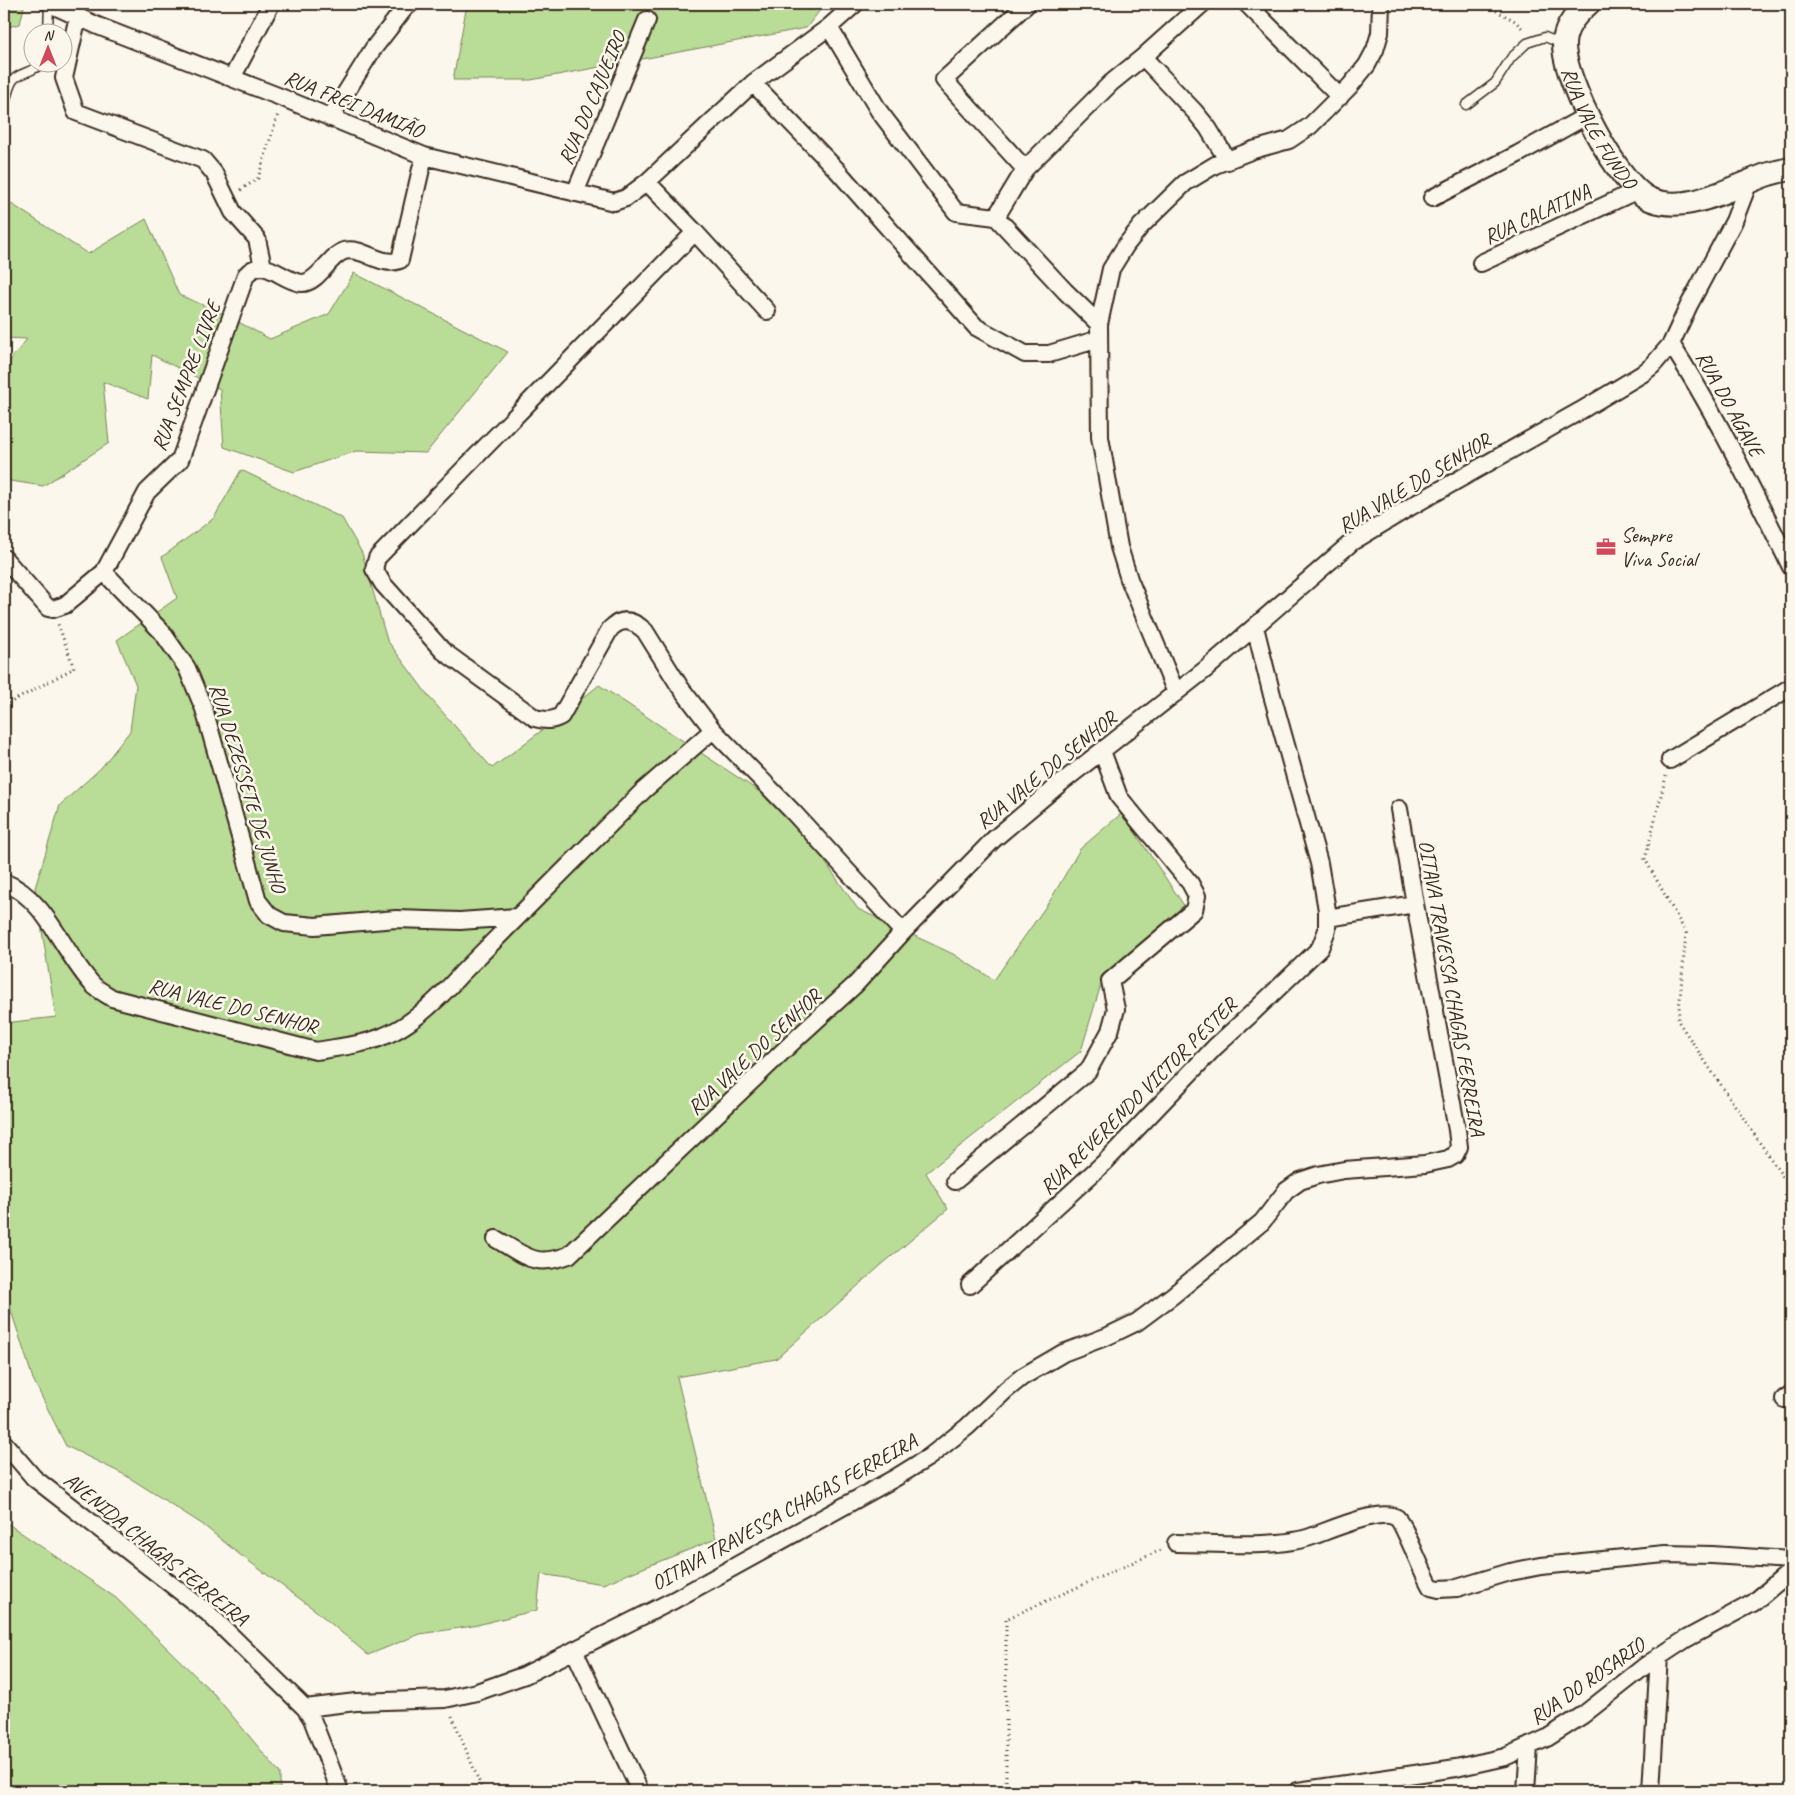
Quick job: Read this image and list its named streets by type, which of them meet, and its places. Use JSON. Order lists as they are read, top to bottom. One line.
{"streets":{"street":["RUA DO CAJUEIRO","RUA FREI DAMIÃO","RUA VALE FUNDO","RUA CALATINA","RUA SEMPRE LIVRE","RUA DO AGAVE","RUA VALE DO SENHOR","RUA DEZESSETE DE JUNHO","OITAVA TRAVESSA CHAGAS FERREIRA","RUA REVERENDO VICTOR PESTER","AVENIDA CHAGAS FERREIRA","RUA DO ROSARIO"]},"crossings":[["RUA DO CAJUEIRO","RUA FREI DAMIÃO"],["RUA VALE FUNDO","RUA CALATINA"],["RUA SEMPRE LIVRE","RUA DEZESSETE DE JUNHO"],["RUA DO AGAVE","RUA VALE DO SENHOR"],["RUA VALE DO SENHOR","RUA DEZESSETE DE JUNHO"],["OITAVA TRAVESSA CHAGAS FERREIRA","AVENIDA CHAGAS FERREIRA"]],"places":{"office":["Sempre Viva Social"]},"north":"top"}
